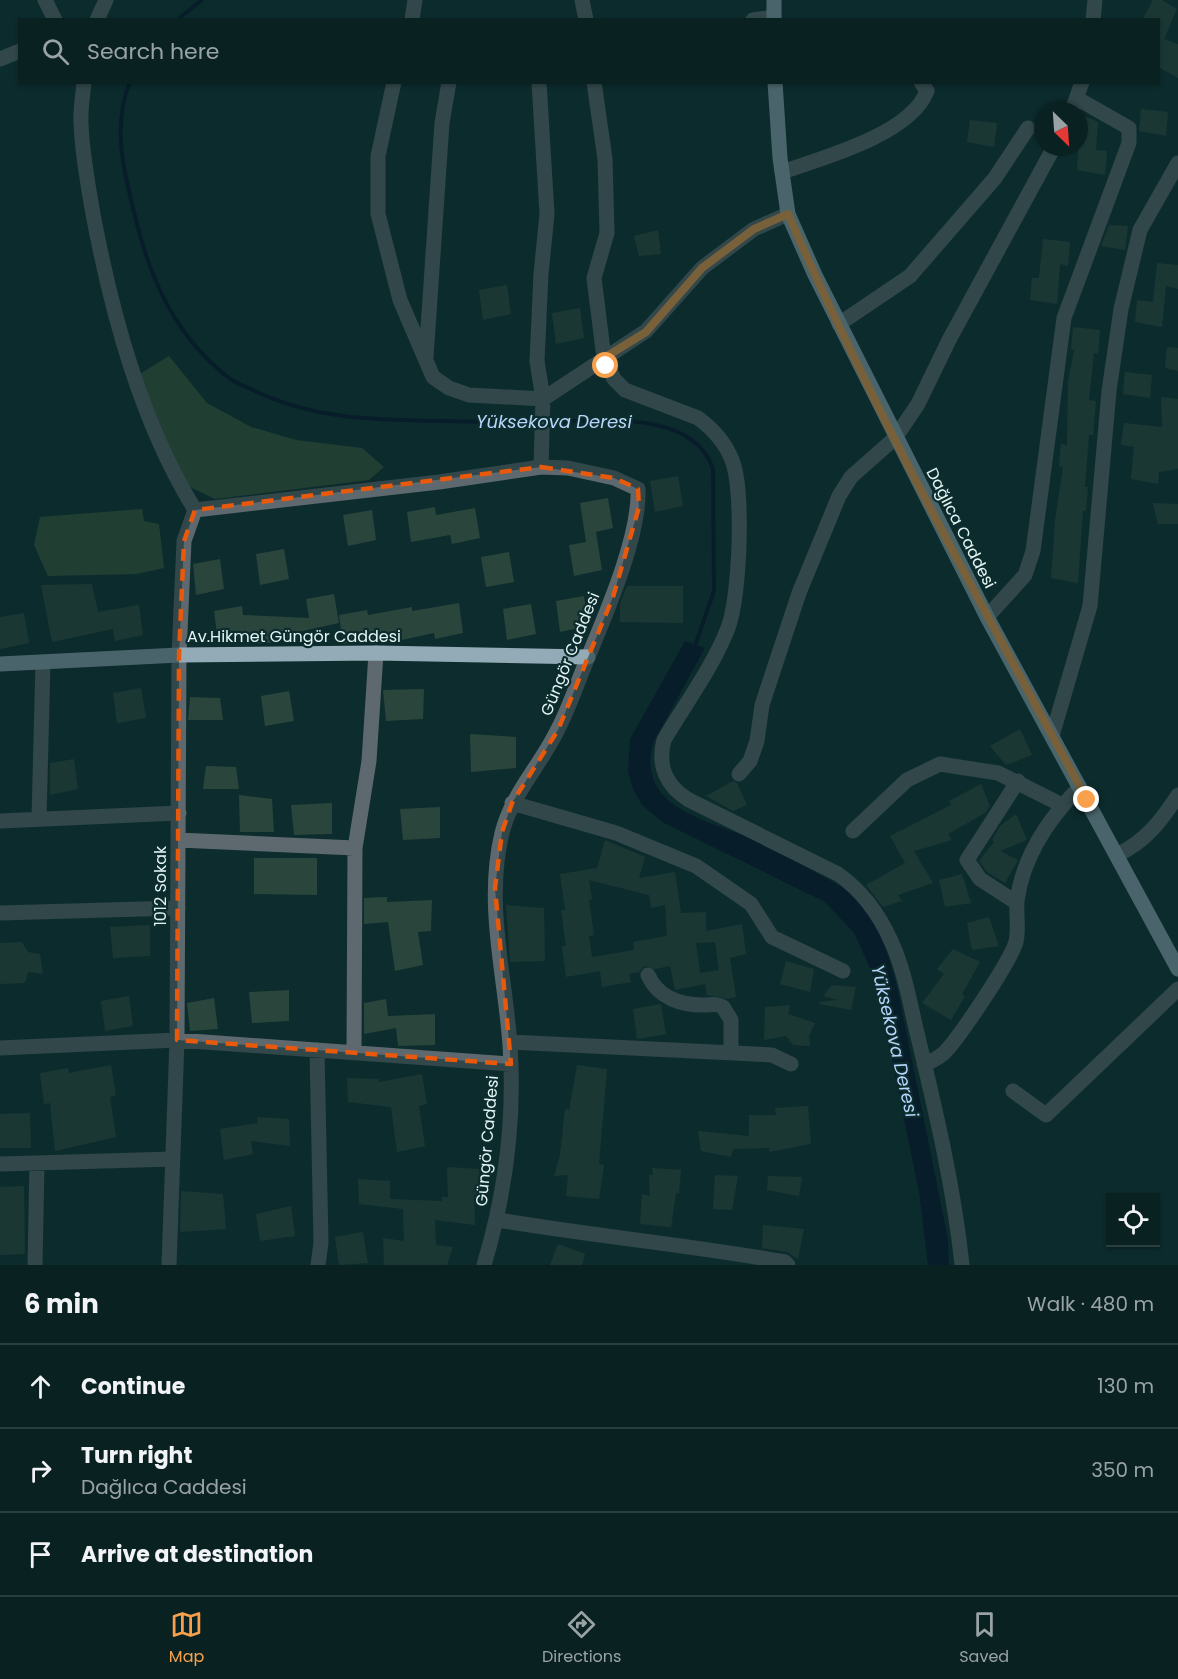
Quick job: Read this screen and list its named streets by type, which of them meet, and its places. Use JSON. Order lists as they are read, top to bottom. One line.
{"streets":{"main road":["Dağlıca Caddesi","Av.Hikmet Güngör Caddesi"],"street":["Güngör Caddesi","1012 Sokak"]},"crossings":[["Av.Hikmet Güngör Caddesi","Güngör Caddesi"],["Av.Hikmet Güngör Caddesi","1012 Sokak"],["Güngör Caddesi","1012 Sokak"]],"water":["Yüksekova Deresi"],"north":"bottom right","page":{"search":"Search here","heading":["6 min","Walk · 480 m"],"list":[["Continue","130 m"],["Turn right","Dağlıca Caddesi","350 m"],"Arrive at destination"],"nav":["Map","Directions","Saved"]}}
